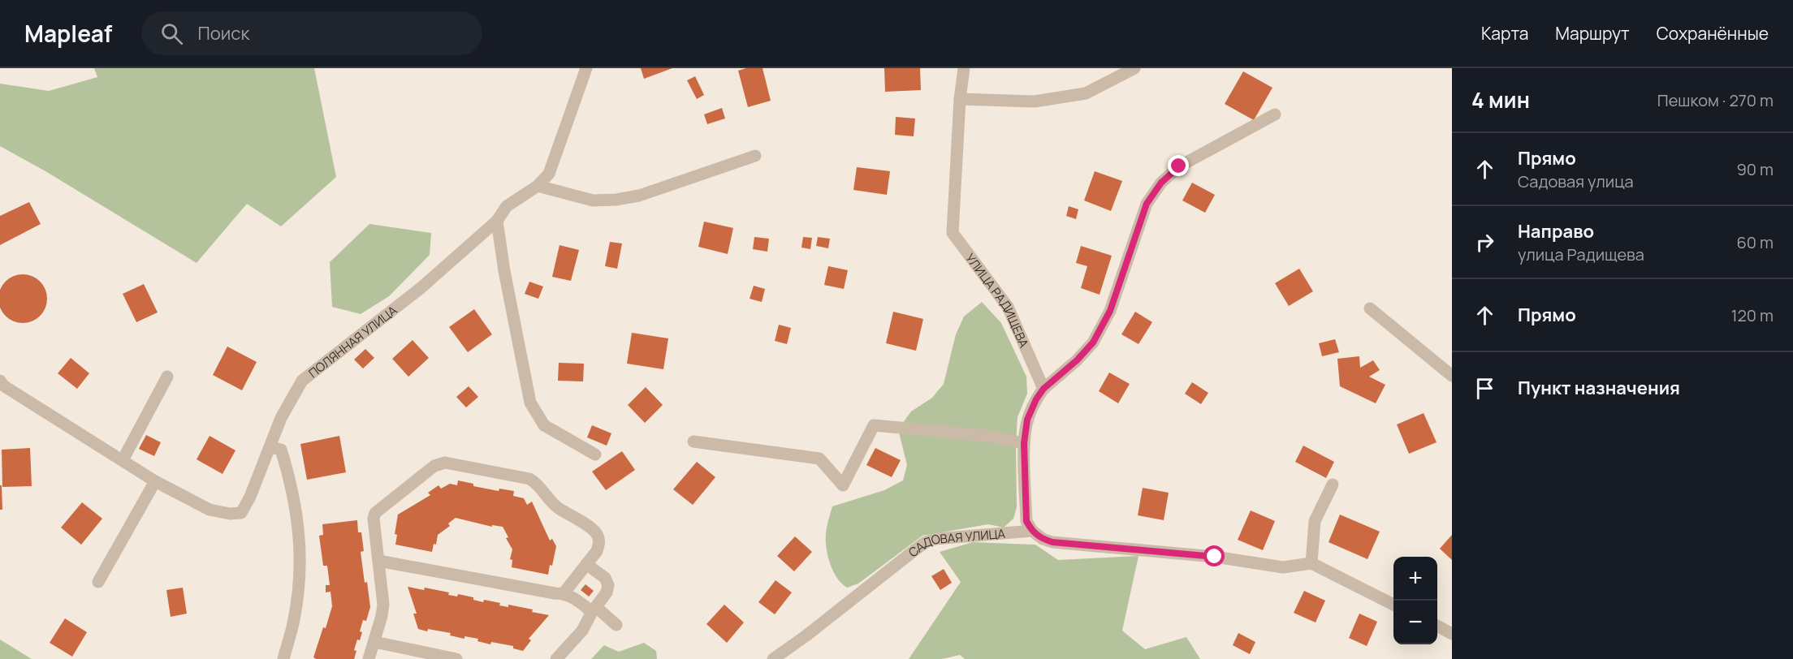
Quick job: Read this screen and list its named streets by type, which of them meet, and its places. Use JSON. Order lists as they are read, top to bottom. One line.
{"streets":{"street":["УЛИЦА РАДИЩЕВА","ПОЛЯННАЯ УЛИЦА","САДОВАЯ УЛИЦА"]},"page":{"header":"Mapleaf","search":"Поиск","nav":["Карта","Маршрут","Сохранённые"],"heading":["4 мин","Пешком · 270 m"],"list":[["Прямо","Садовая улица","90 m"],["Направо","улица Радищева","60 m"],["Прямо","120 m"],"Пункт назначения"],"map_buttons":["+","−"]}}
